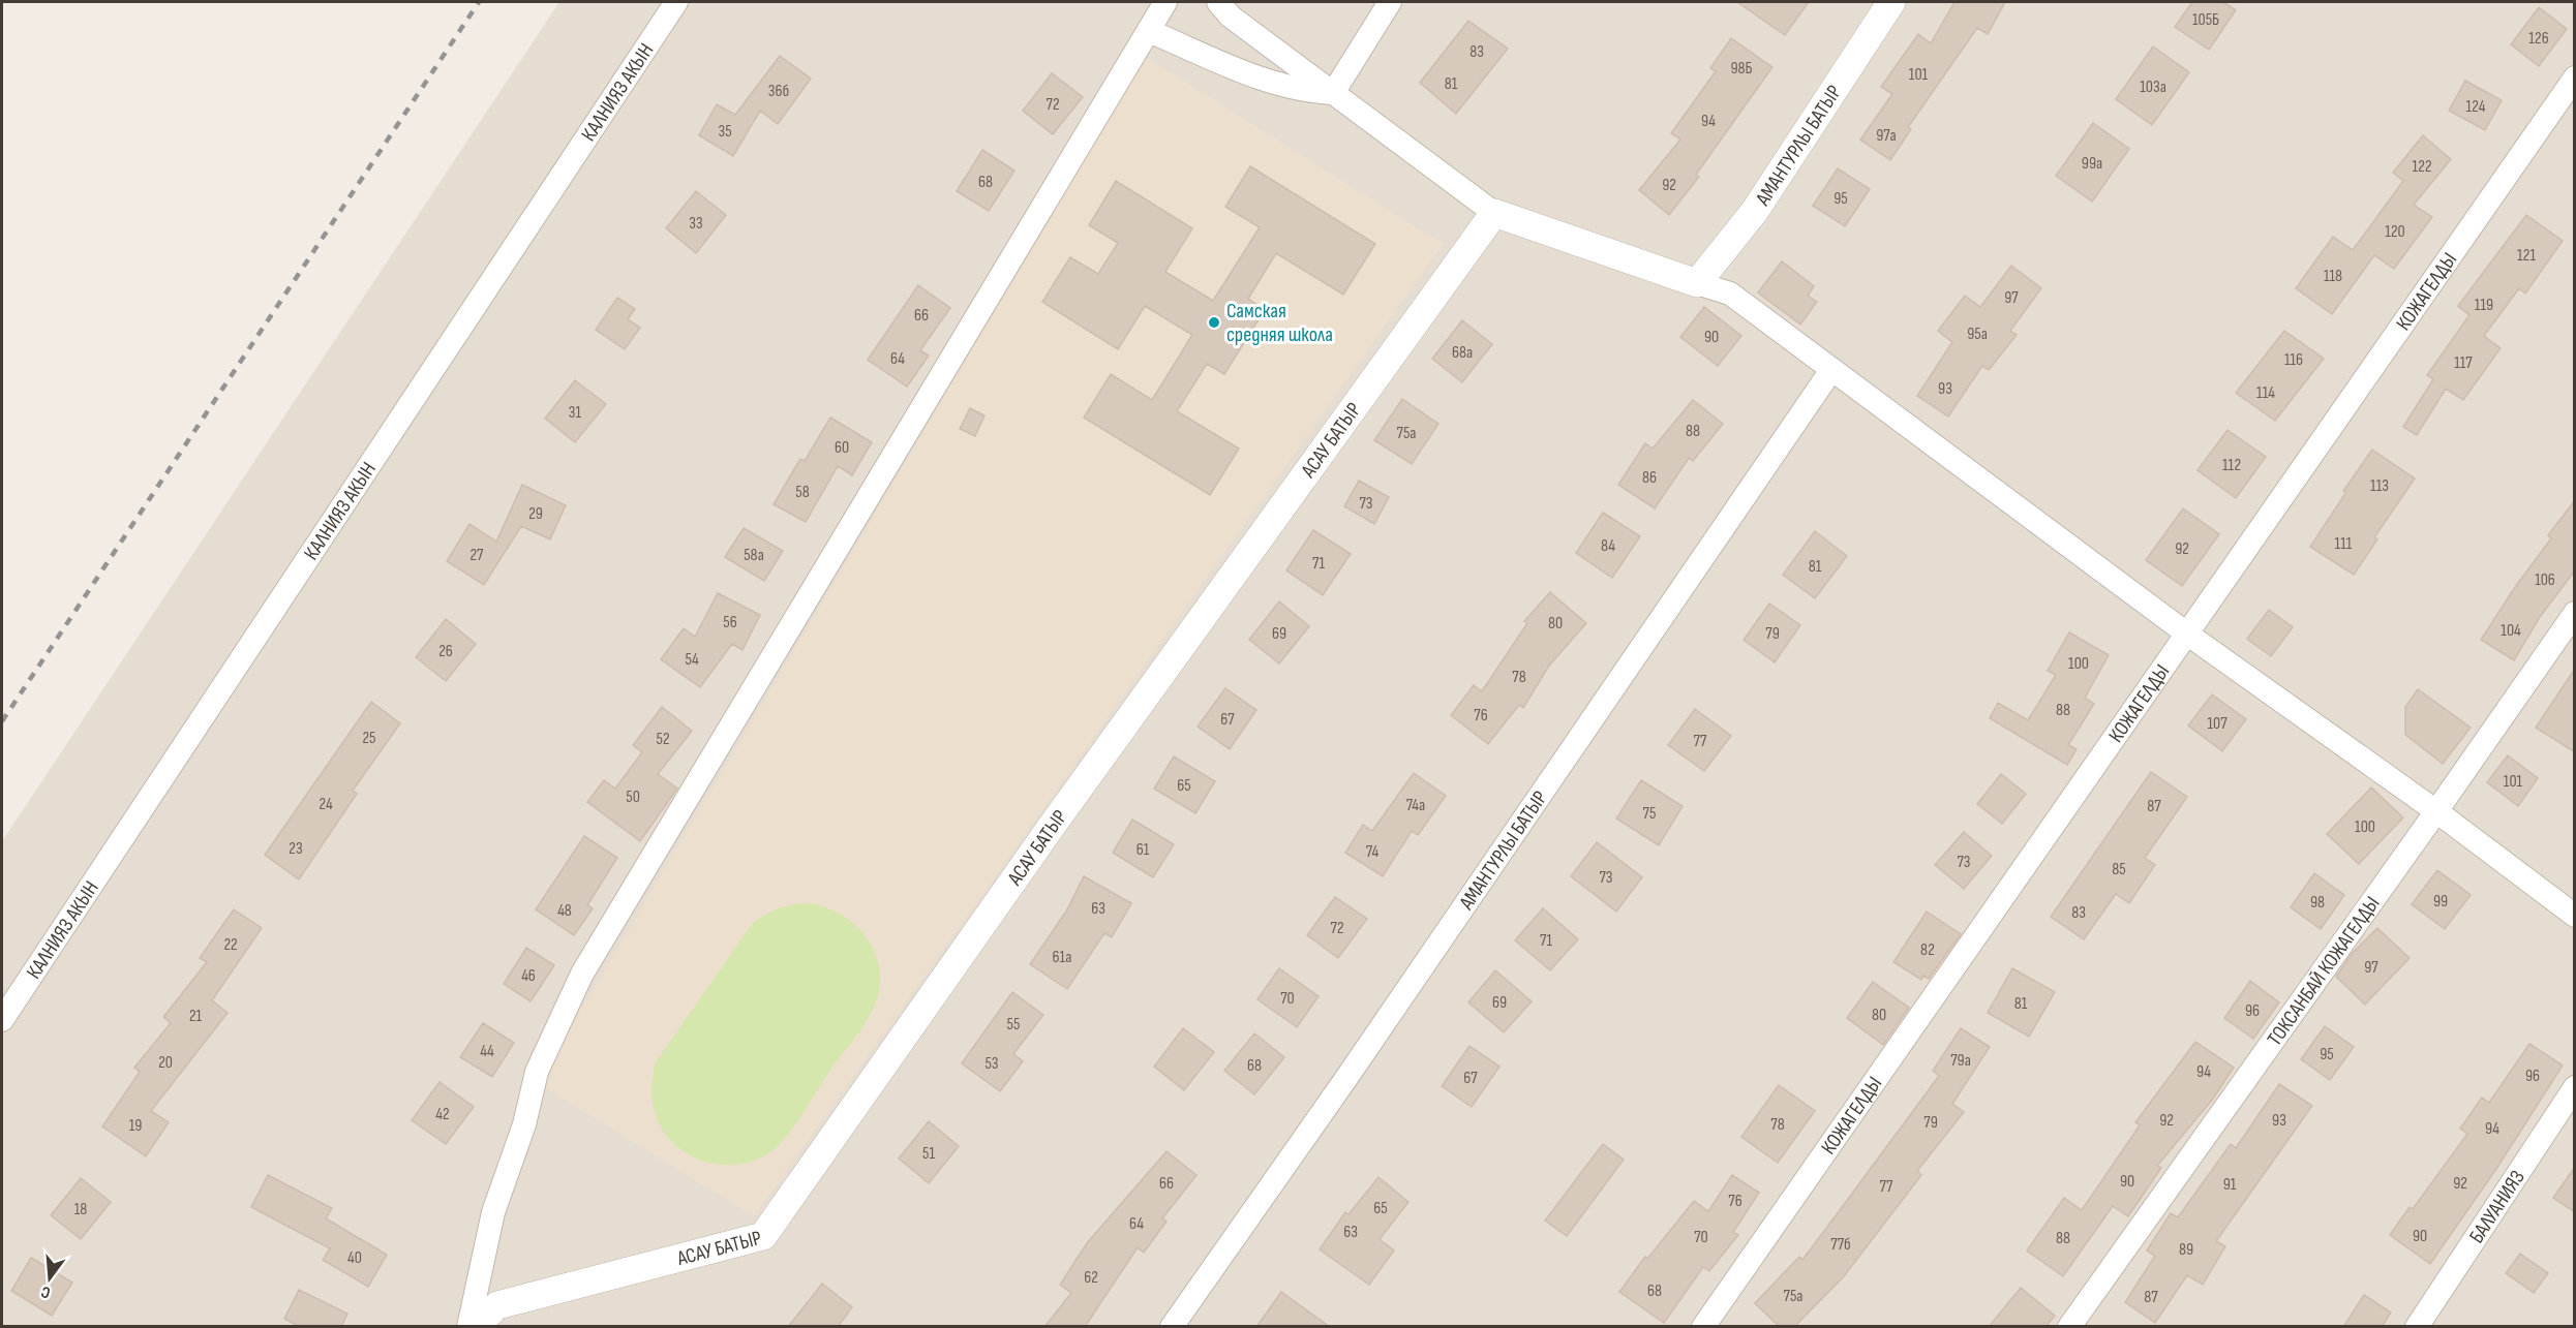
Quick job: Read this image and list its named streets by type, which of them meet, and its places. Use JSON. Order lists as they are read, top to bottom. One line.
{"streets":{"street":["КАЛНИЯЗ АКЫН","АМАНТУРЛЫ БАТЫР","КОЖАГЕЛДЫ","АСАУ БАТЫР","ТОКСАНБАЙ КОЖАГЕЛДЫ","БАЛУАНИЯЗ"]},"places":["Самская средняя школа"],"house_numbers":["105Б","126","83","98Б","101","81","103а","36б","72","124","94","35","97а","99а","122","68","92","95","33","120","121","118","97","119","66","95а","90","68а","64","116","117","93","114","31","88","75а","60","112","86","113","58","73","29","111","84","92","27","58а","71","81","106","56","80","104","69","79","26","54","100","78","88","76","67","107","25","52","77","101","65","50","24","74а","87","75","100","23","61","74","73","85","73","99","98","63","48","83","72","71","22","82","61а","97","46","70","69","81","96","80","21","55","44","95","79а","20","53","68","94","96","67","42","92","93","79","78","19","94","51","90","66","92","91","77","76","65","18","64","63","90","70","88","77б","89","40","62","68","75а","87"],"north":"bottom"}
